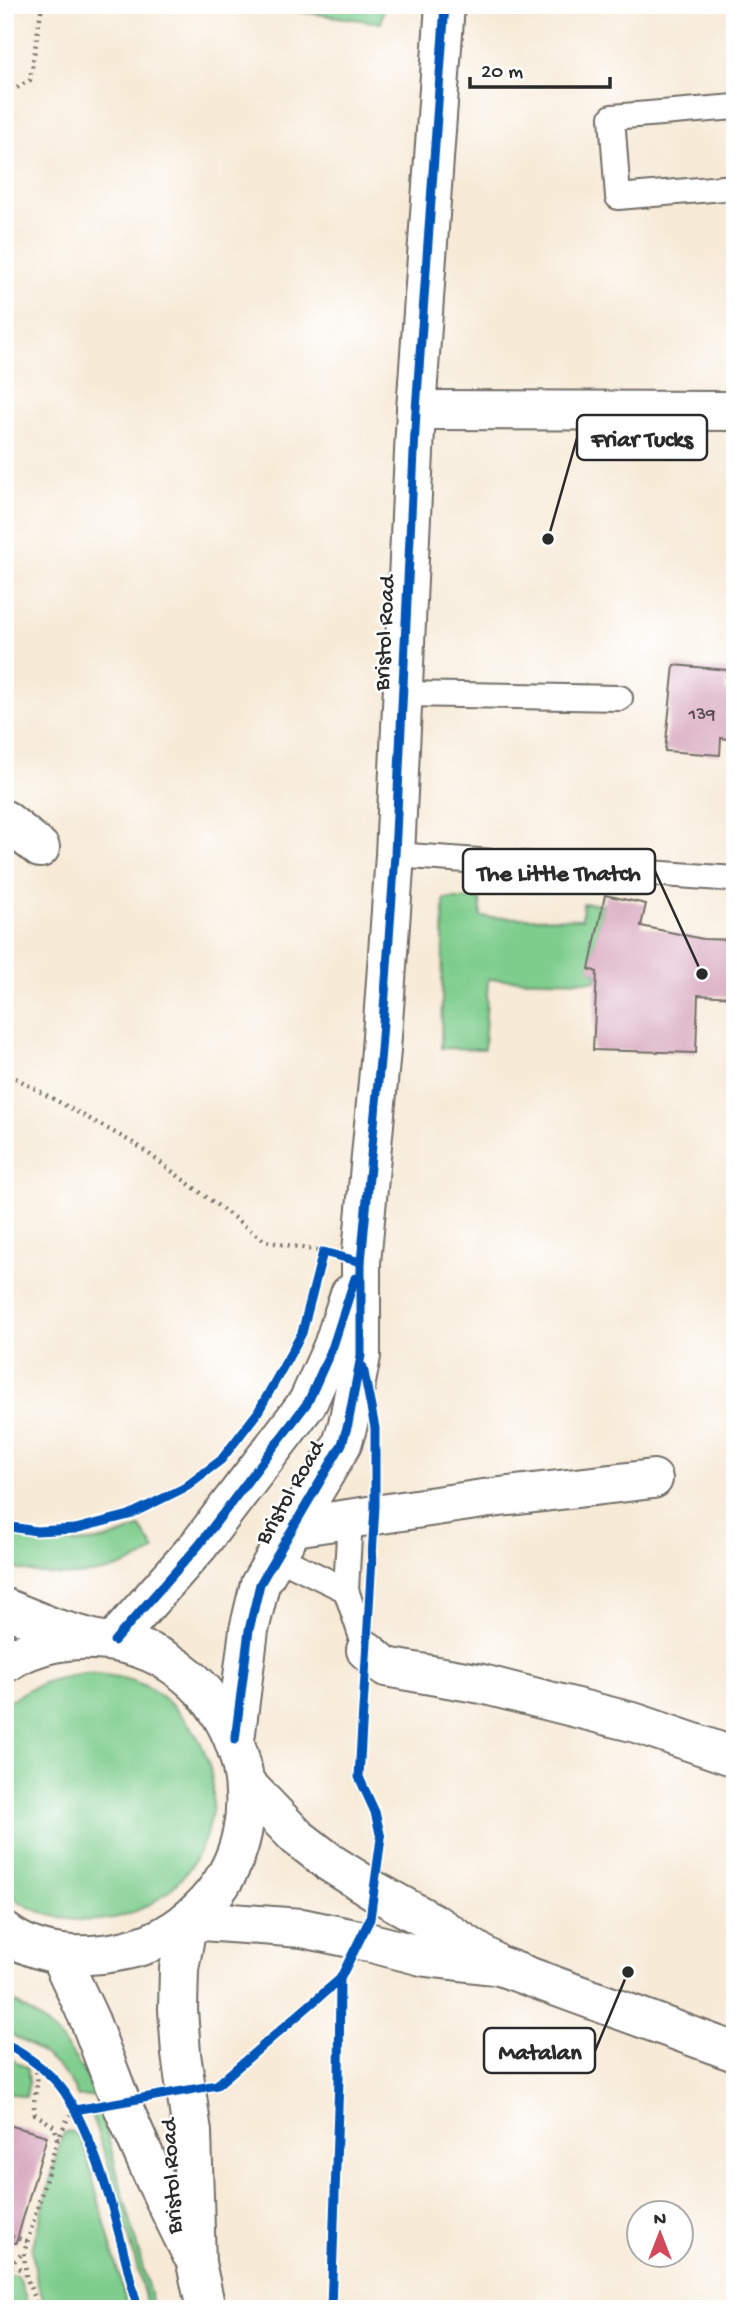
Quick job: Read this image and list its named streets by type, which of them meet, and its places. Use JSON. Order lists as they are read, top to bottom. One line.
{"streets":{"main road":["Bristol Road"]},"places":["Friar Tucks","The Little Thatch","Matalan"],"house_numbers":["139"],"scale_bar":"20 m","north":"top"}
